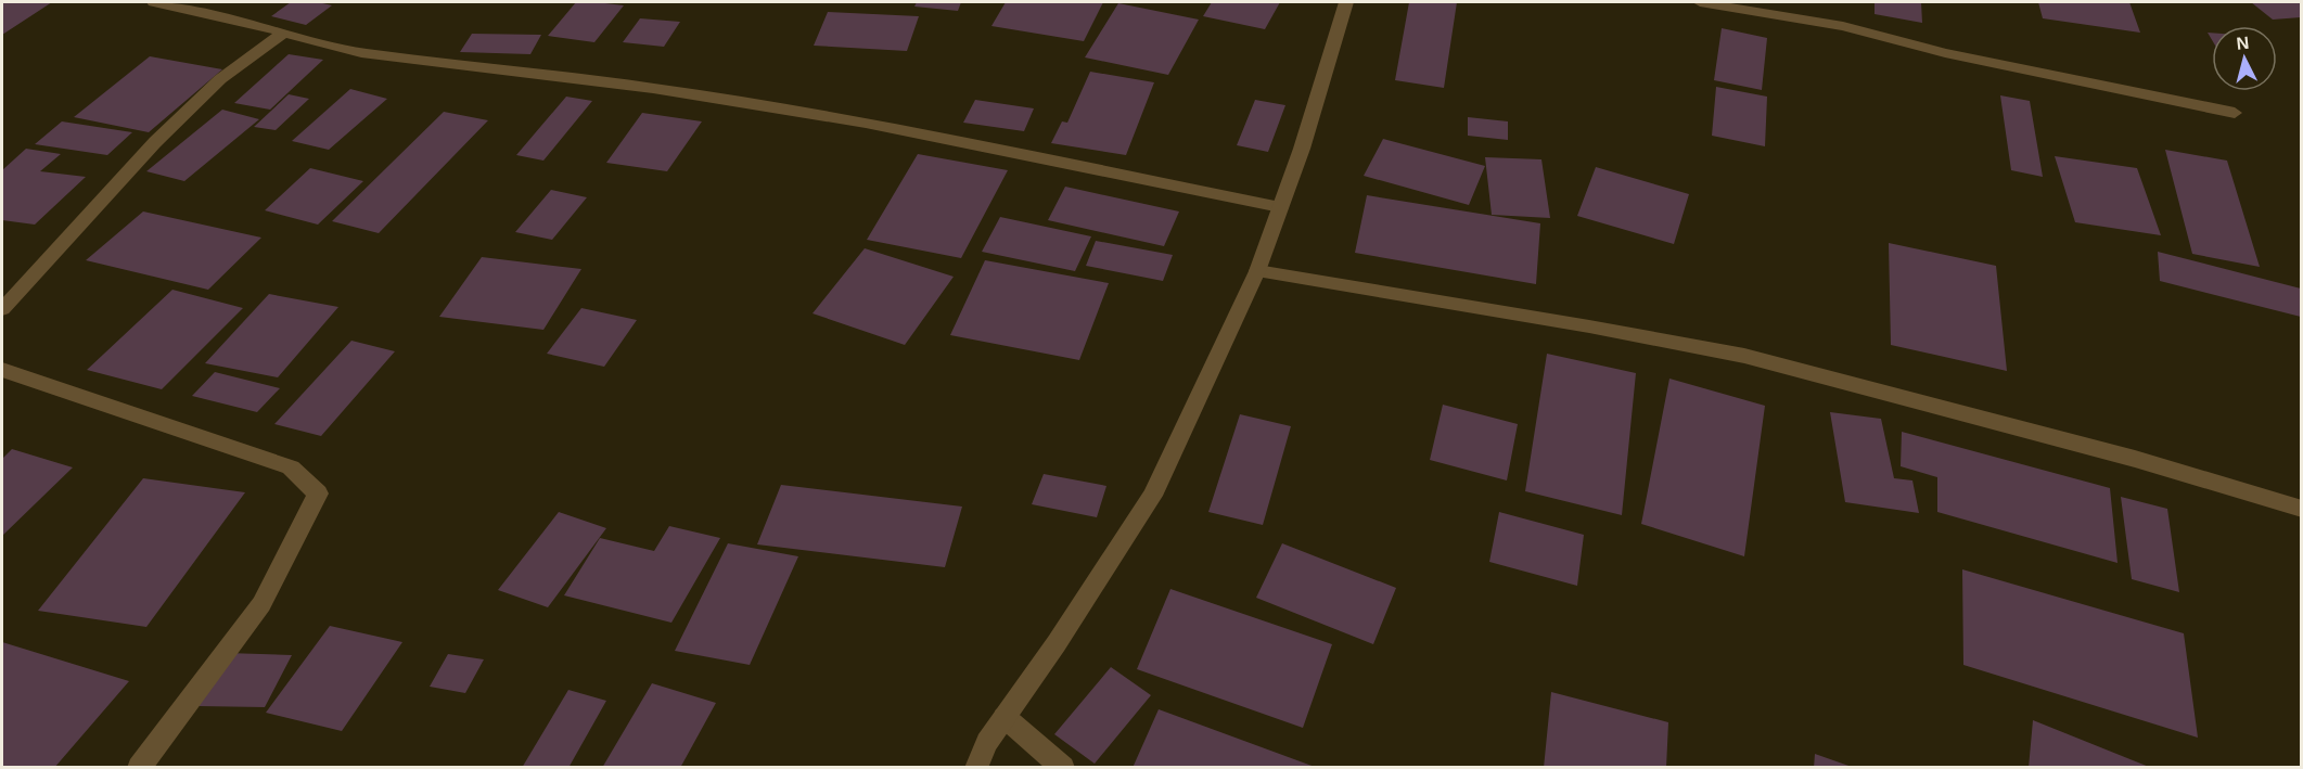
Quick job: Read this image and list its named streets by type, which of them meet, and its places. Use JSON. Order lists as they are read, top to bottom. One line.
{"north":"top"}
